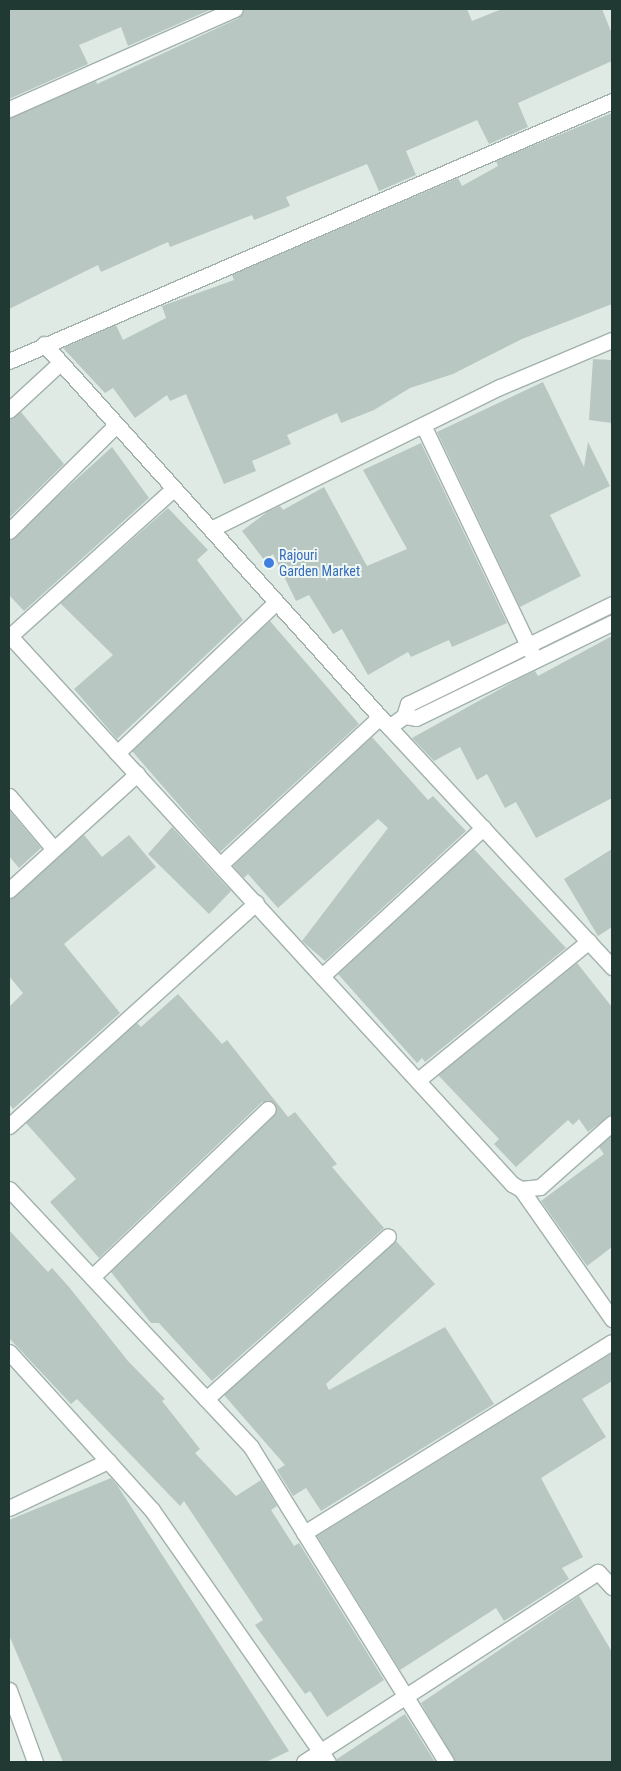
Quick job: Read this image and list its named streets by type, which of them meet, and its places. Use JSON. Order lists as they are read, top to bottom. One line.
{"places":["Rajouri Garden Market"]}
